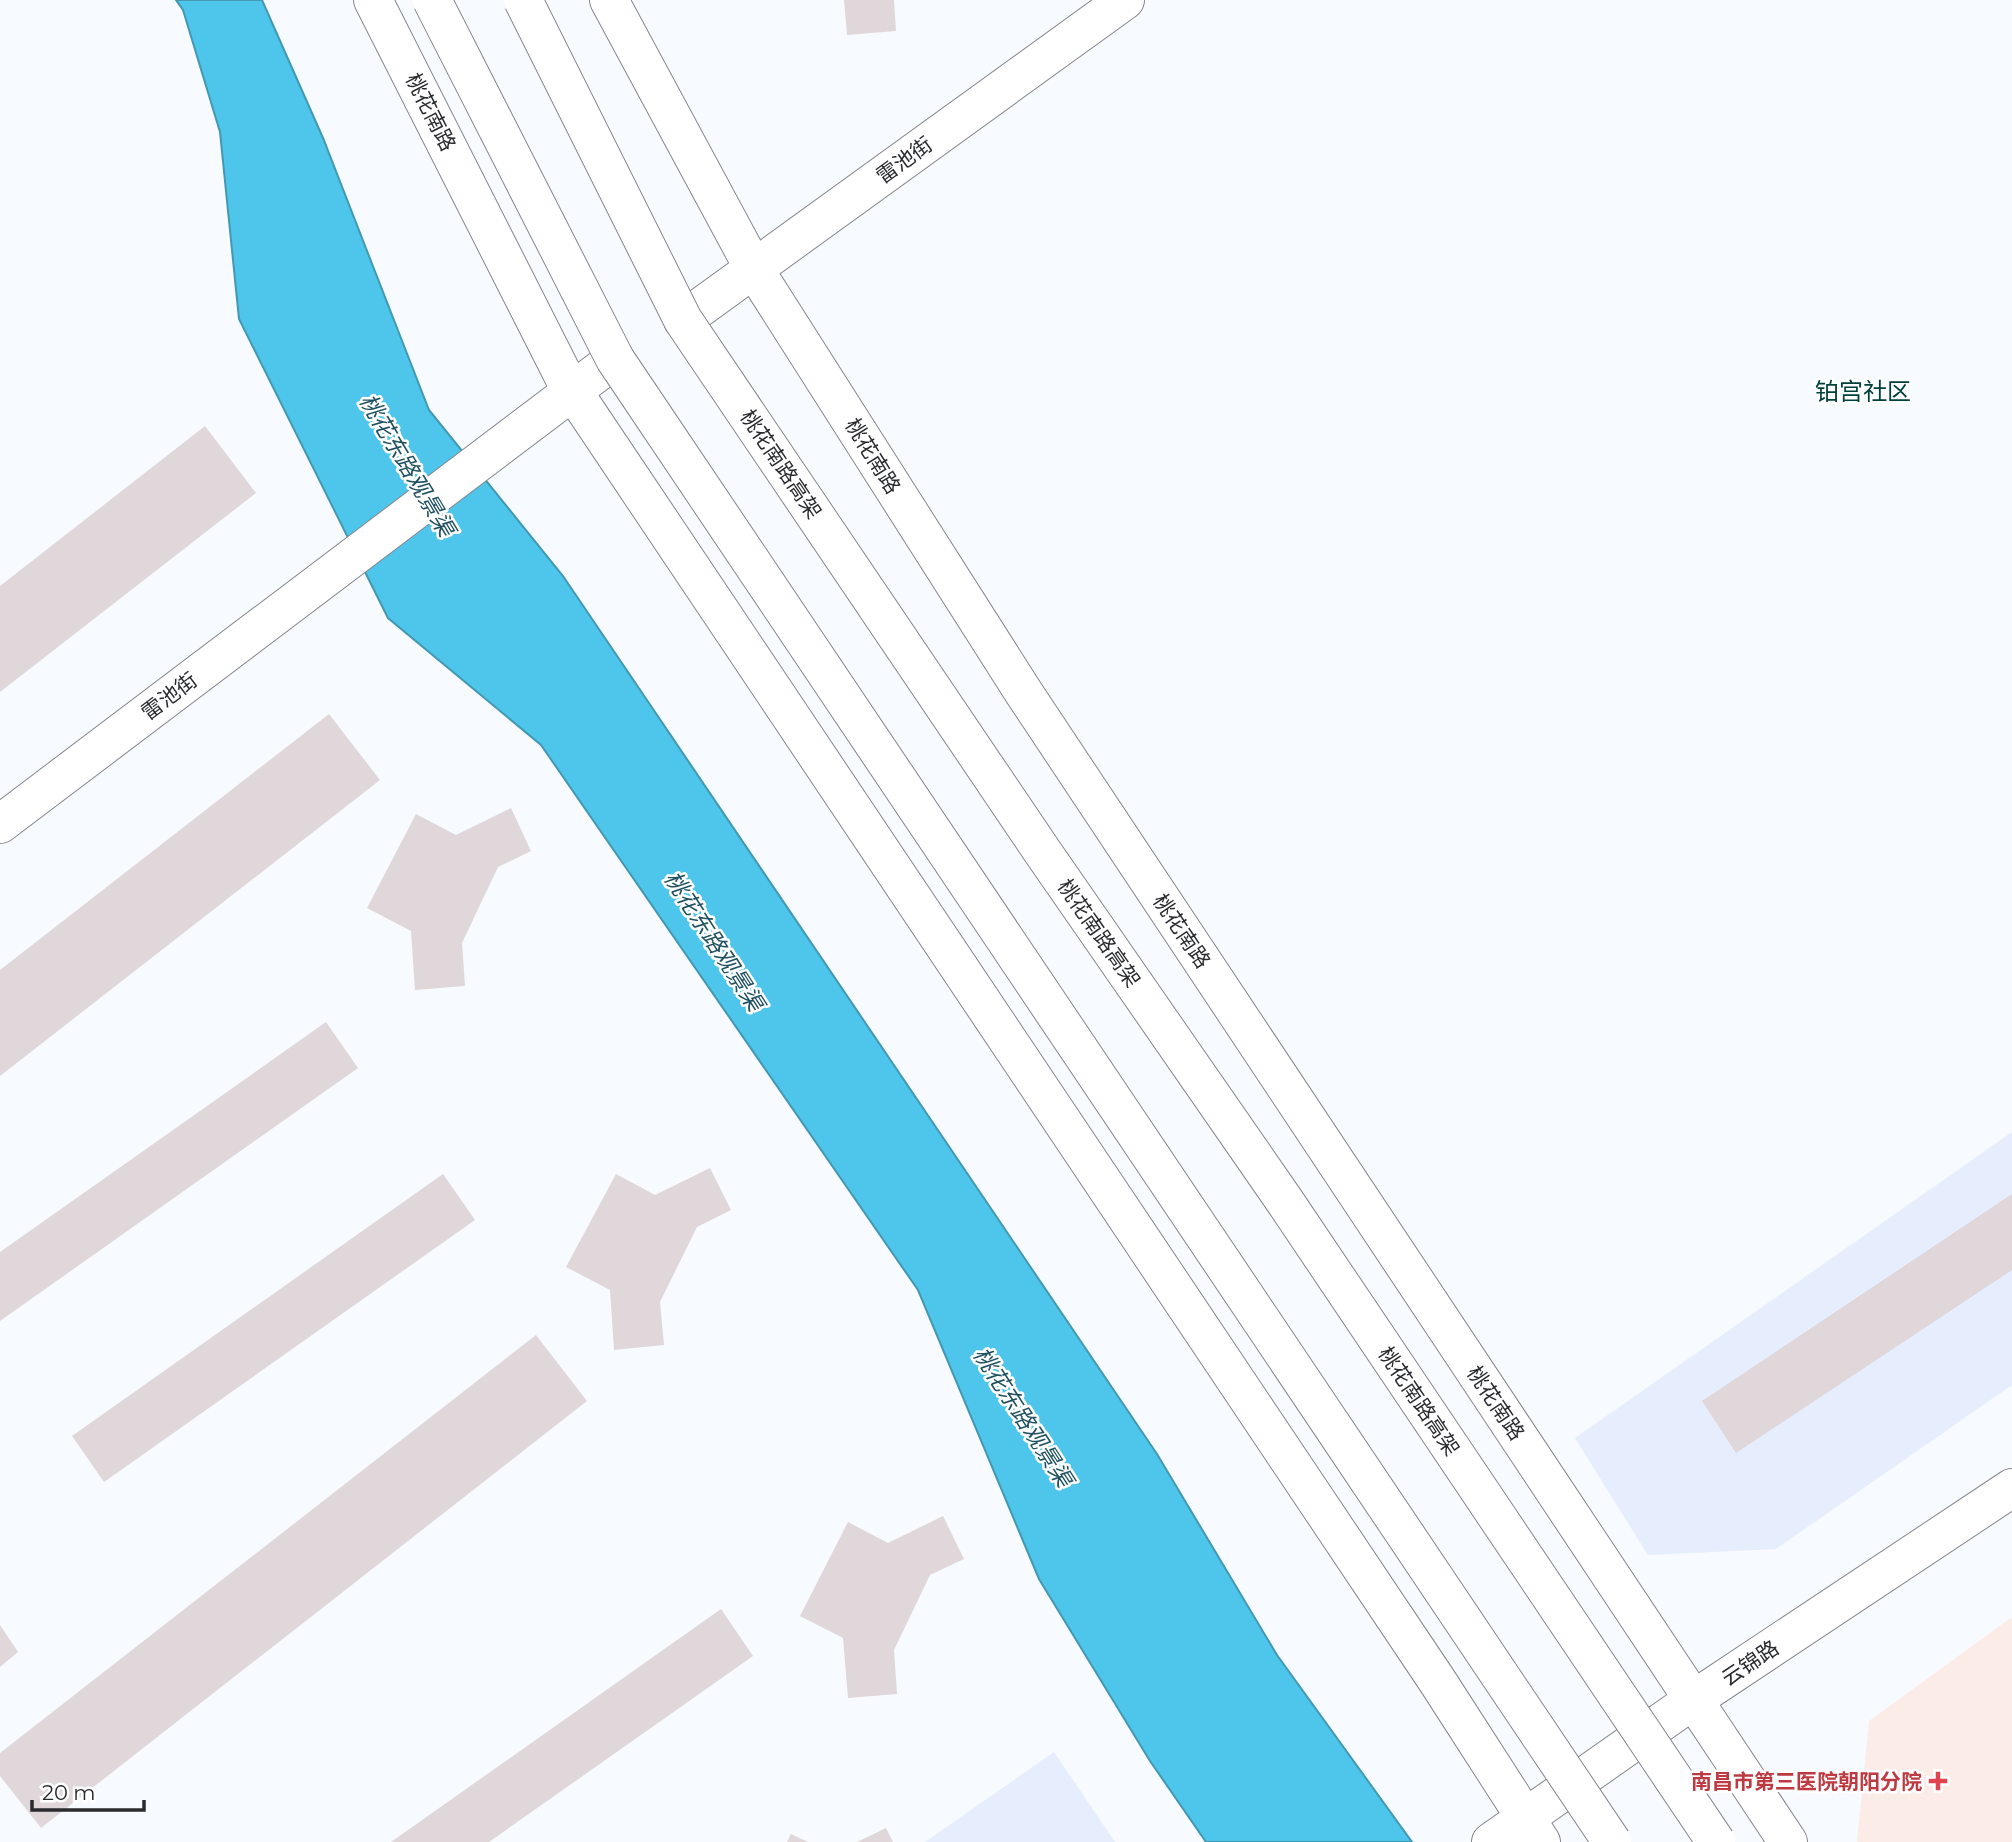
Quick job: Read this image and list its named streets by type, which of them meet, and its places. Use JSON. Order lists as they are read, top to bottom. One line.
{"streets":{"main road":["桃花南路","雷池街","桃花南路高架","云锦路"]},"crossings":[["桃花南路","雷池街"],["桃花南路","云锦路"],["雷池街","桃花南路高架"]],"districts":["铂宫社区"],"water":["桃花东路观景渠"],"places":{"health":["南昌市第三医院朝阳分院"]},"scale_bar":"20 m"}
